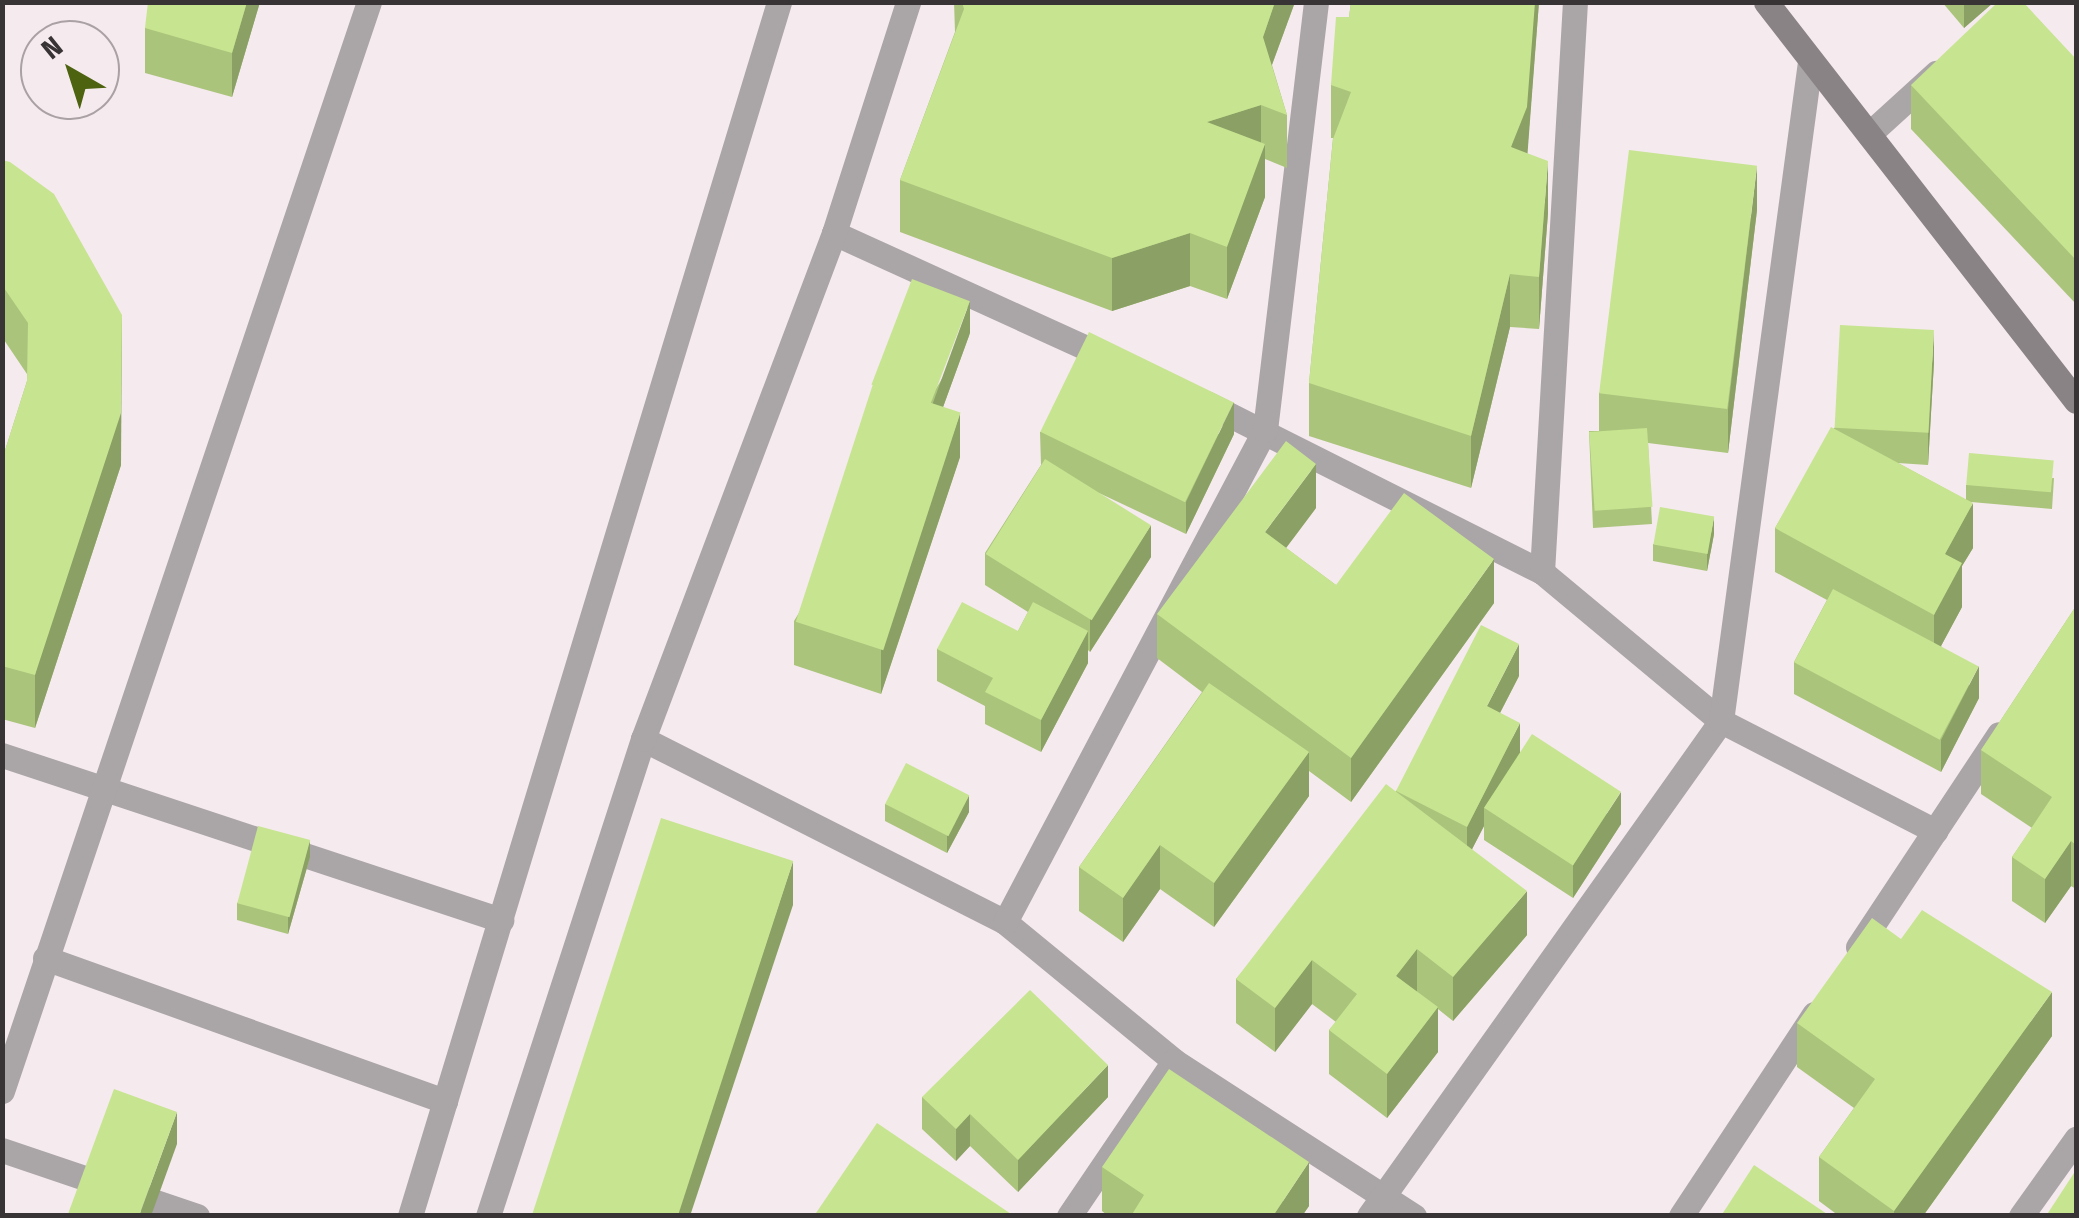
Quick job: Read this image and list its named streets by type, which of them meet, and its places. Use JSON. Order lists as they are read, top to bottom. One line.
{"north":"top left"}
